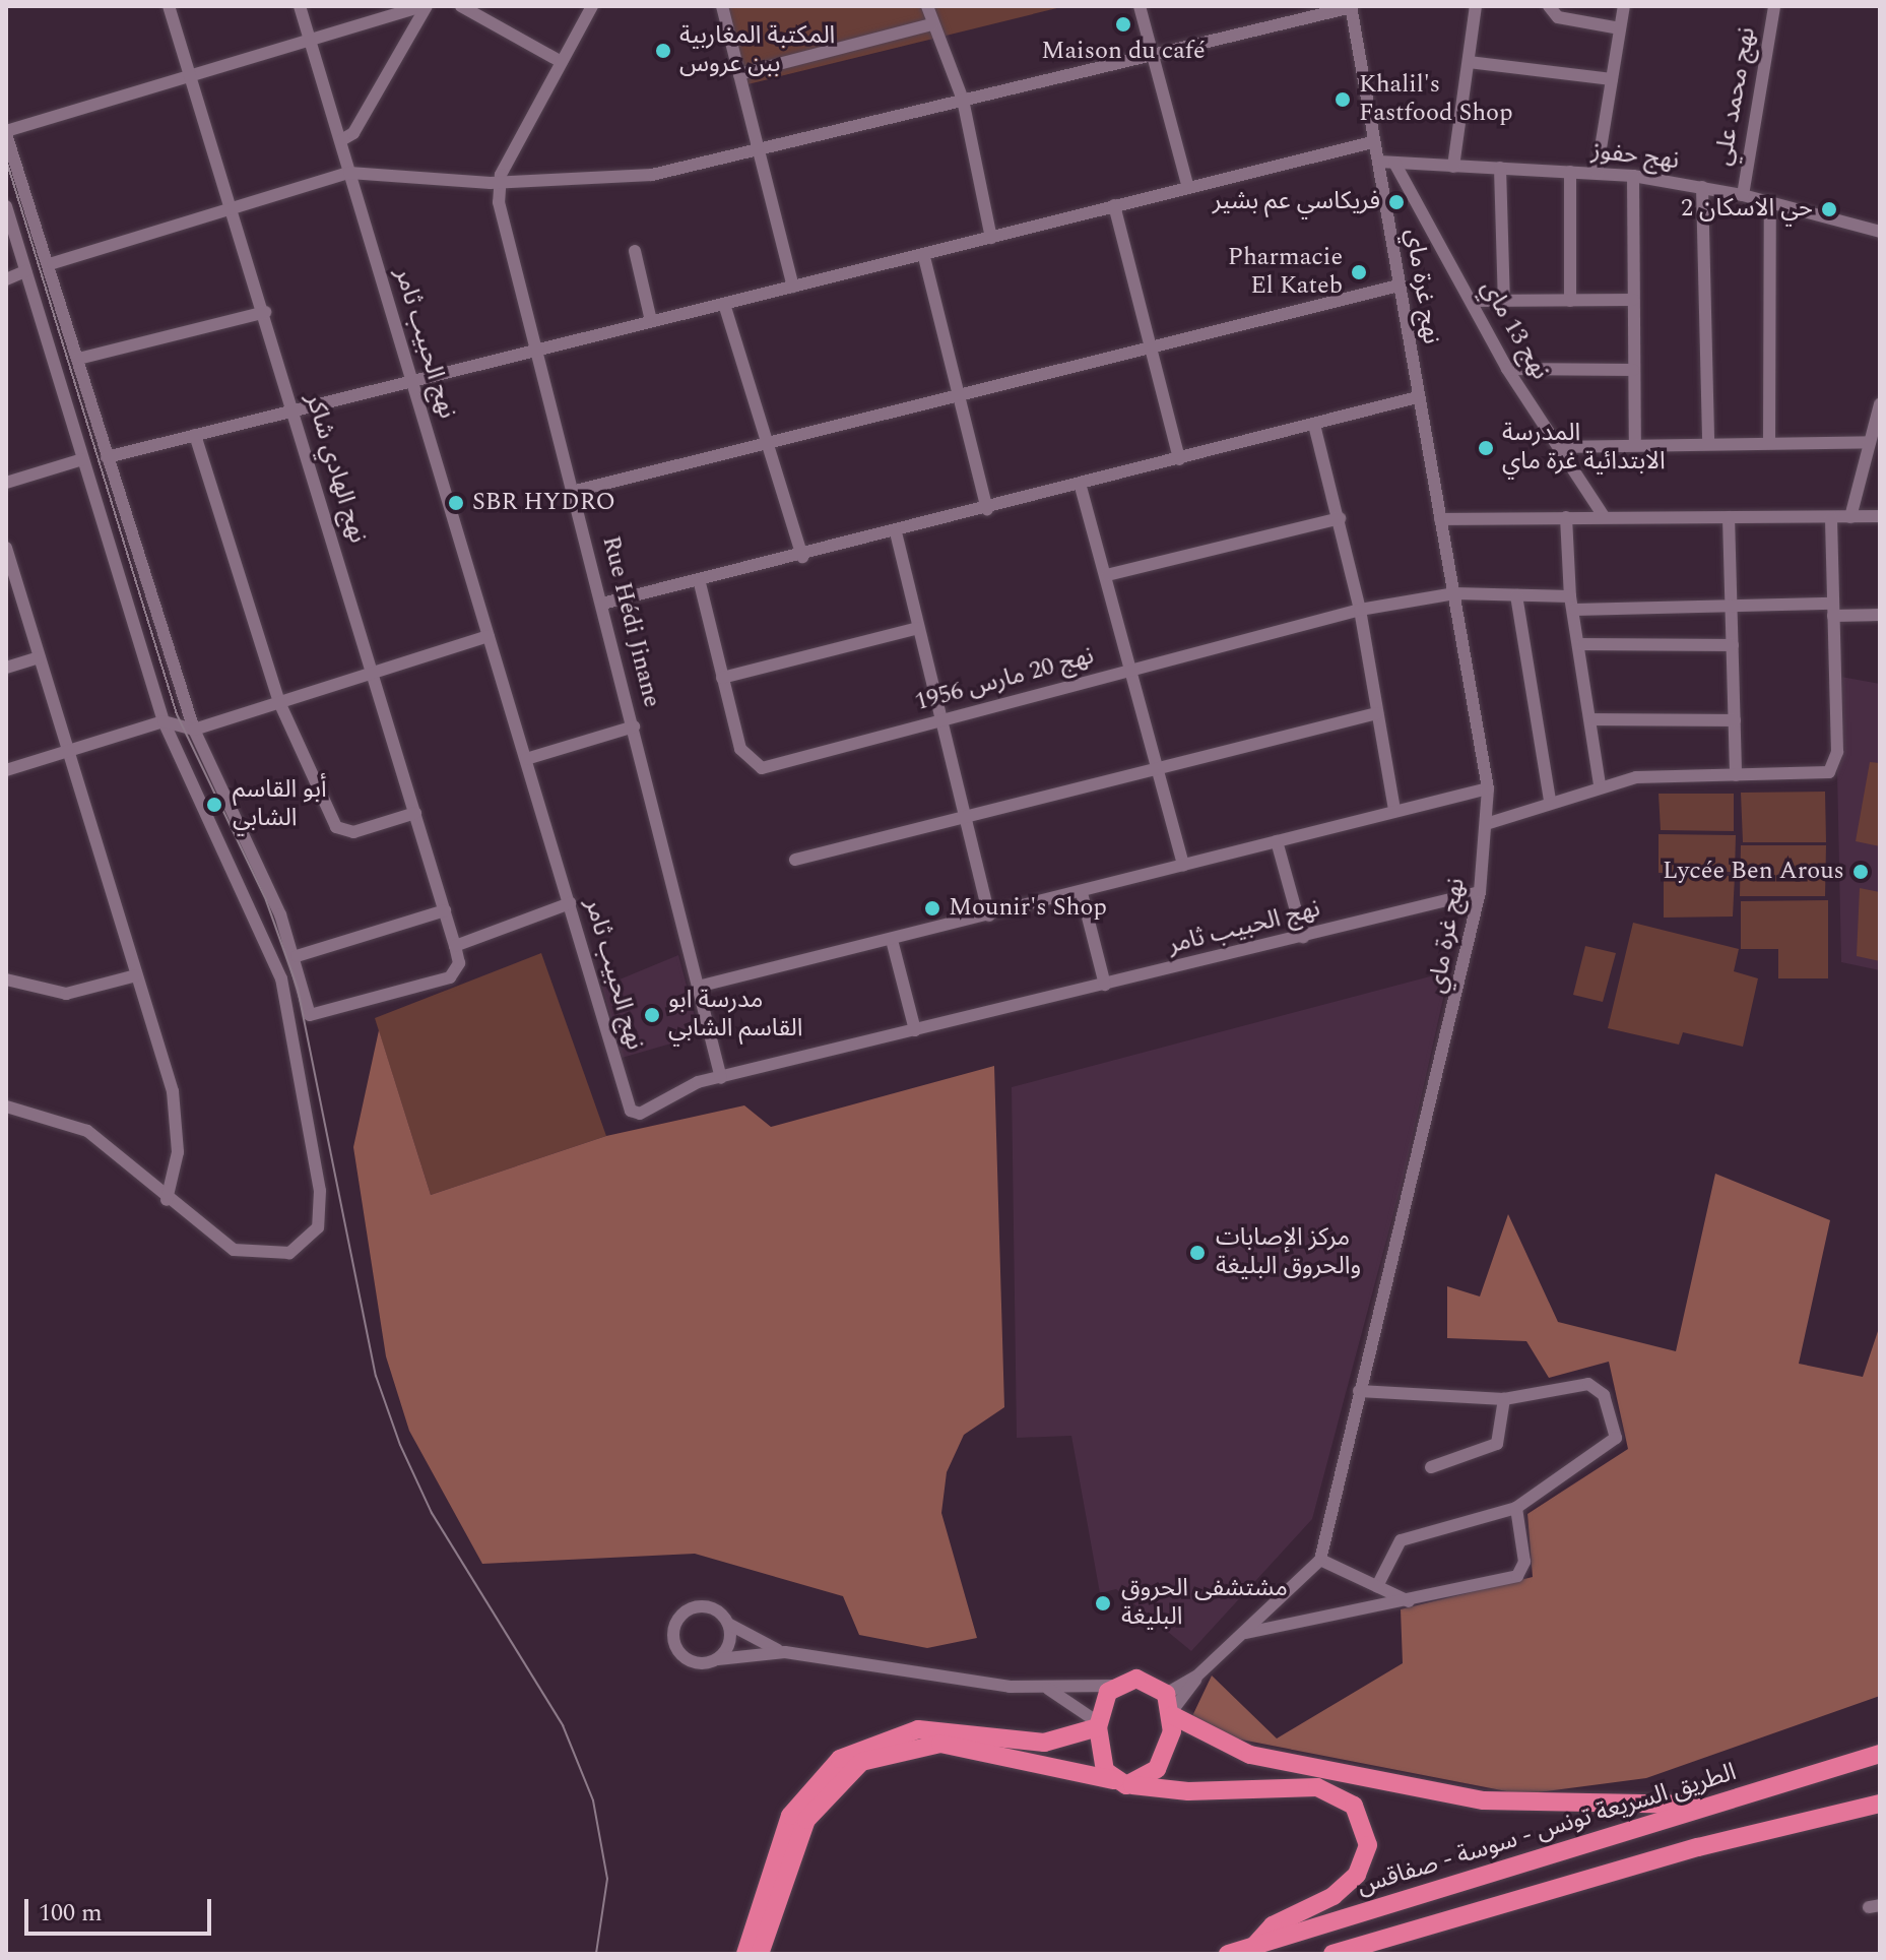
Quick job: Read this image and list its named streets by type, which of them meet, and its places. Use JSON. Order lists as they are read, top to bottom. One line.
{"streets":{"highway":["الطريق السريعة تونس - سوسة - صفاقس"],"street":["نهج محمد علي","نهج حفوز","نهج غرة ماي","نهج 13 ماي","نهج الحبيب ثامر","نهج الهادي شاكر","Rue Hédi Jinane","نهج 20 مارس 1956"]},"crossings":[["نهج محمد علي","نهج حفوز"],["نهج حفوز","نهج غرة ماي"],["نهج حفوز","نهج 13 ماي"],["نهج غرة ماي","نهج الحبيب ثامر"],["نهج غرة ماي","نهج 20 مارس 1956"],["نهج الحبيب ثامر","Rue Hédi Jinane"]],"places":["Maison du café","المكتبة المغاربية ببن عروس","Khalil's Fastfood Shop","فريكاسي عم بشير","حي الاسكان 2","Pharmacie El Kateb","المدرسة الابتدائية غرة ماي","SBR HYDRO","أبو القاسم الشابي","Lycée Ben Arous","Mounir's Shop","مدرسة ابو القاسم الشابي","مركز الإصابات والحروق البليغة","مشتشفى الحروق البليغة"],"scale_bar":"100 m"}
